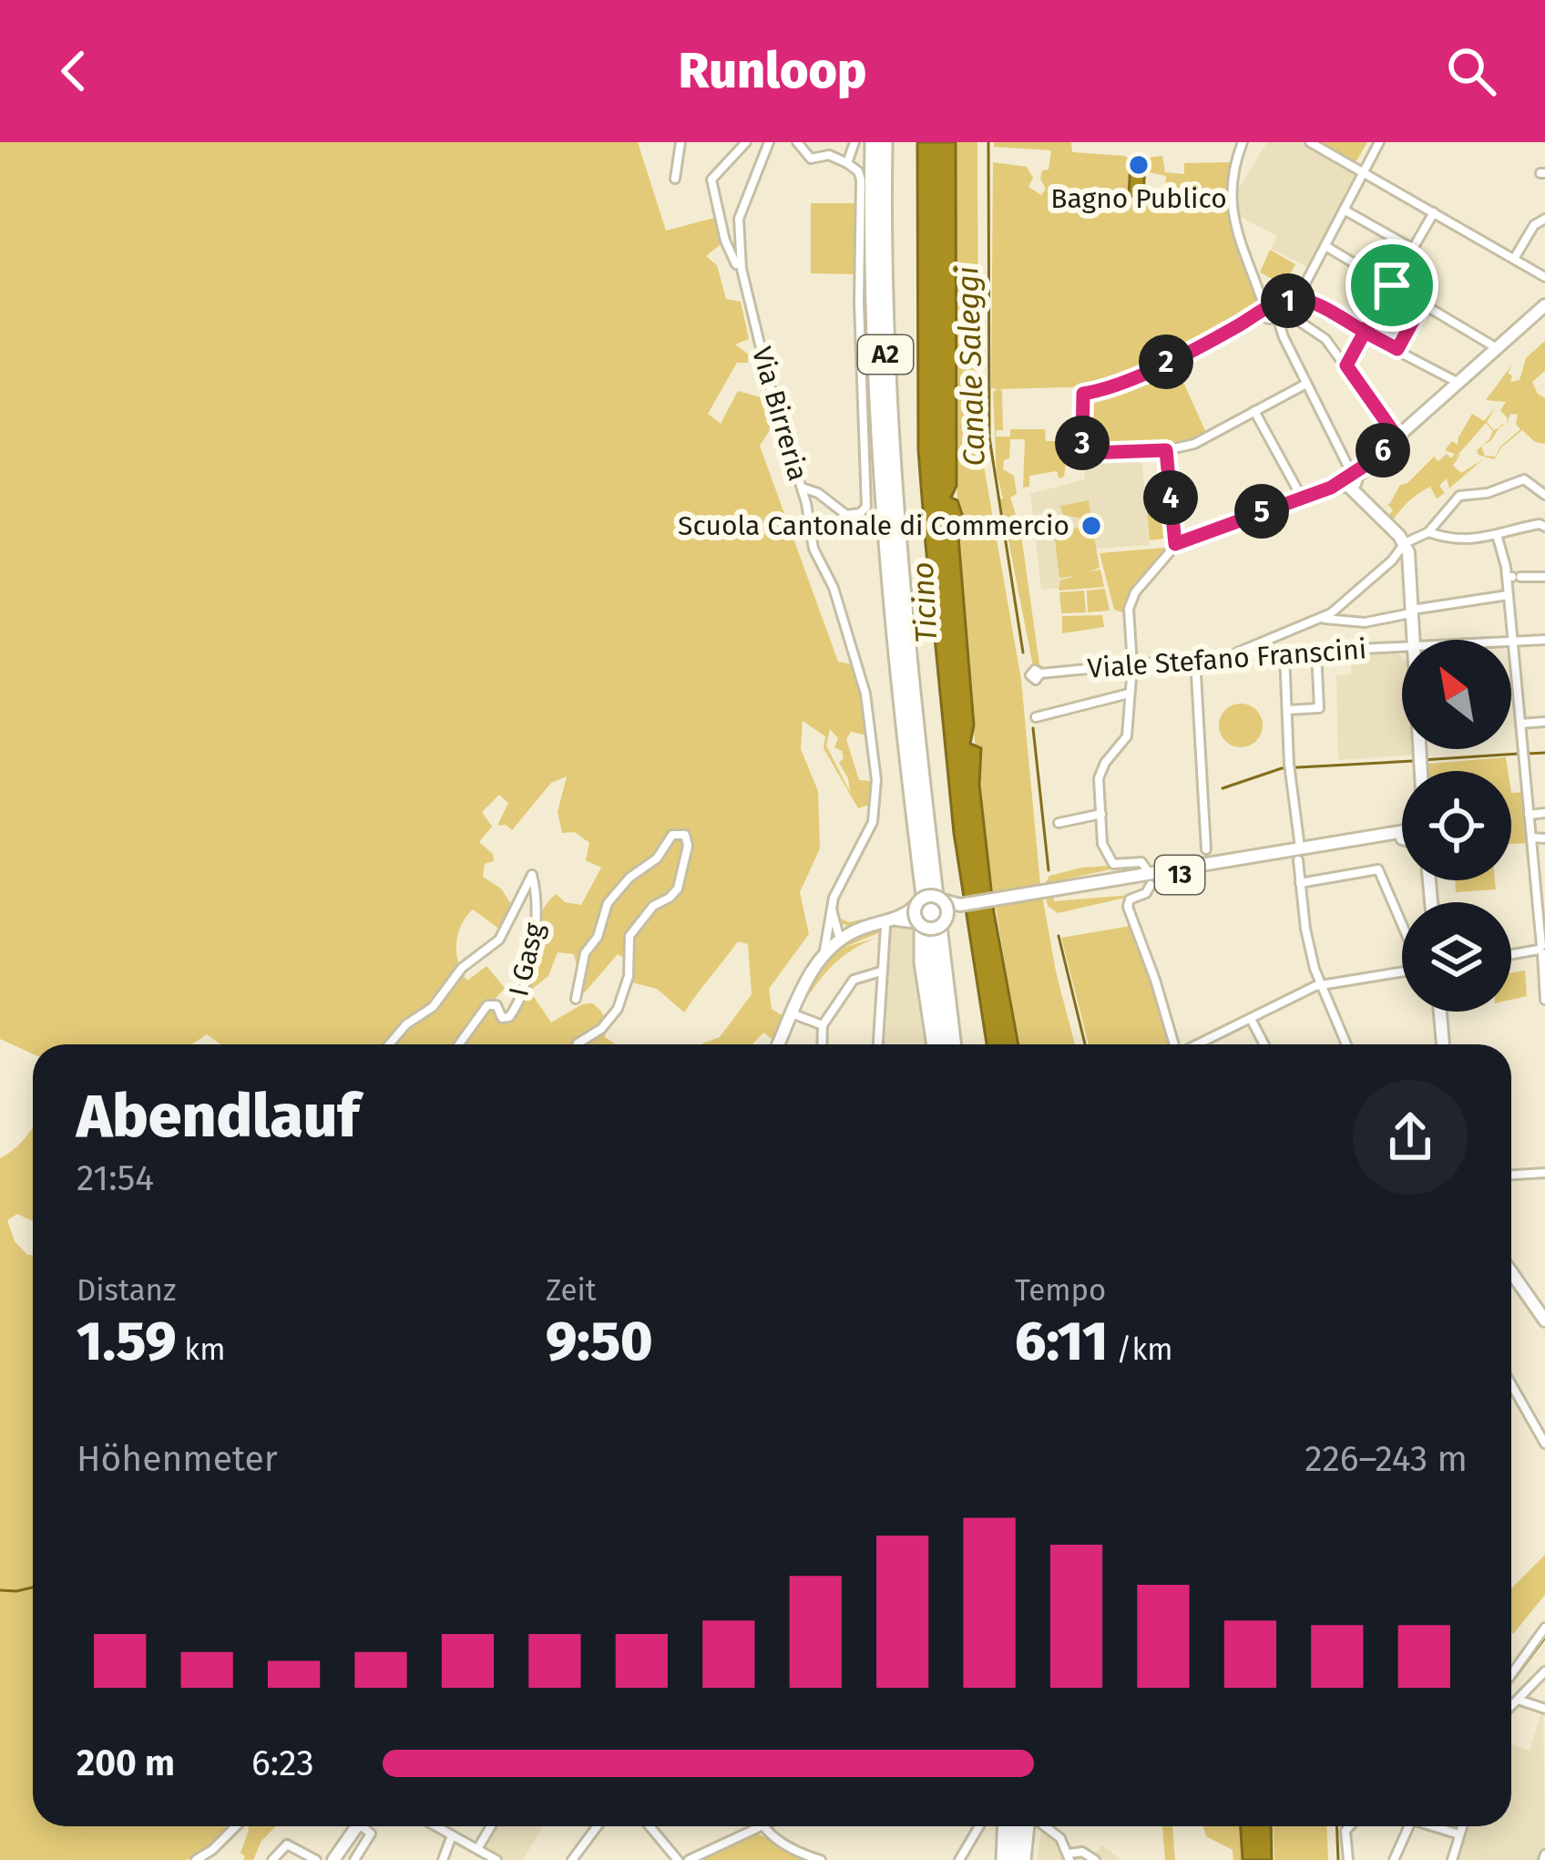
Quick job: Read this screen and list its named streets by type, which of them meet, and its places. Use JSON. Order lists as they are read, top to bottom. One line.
{"streets":{"highway":["A2"],"main road":["13"],"street":["Via Birreria","Viale Stefano Franscini","I Gasg"]},"water":["Canale Saleggi","Ticino"],"places":["Bagno Publico","Scuola Cantonale di Commercio"],"north":"top left","page":{"header":"Runloop","pins":["1","2","3","6","4","5"],"heading":["Abendlauf","21:54"],"stats":[["Distanz","1.59 km"],["Zeit","9:50"],["Tempo","6:11 /km"]],"chart":["Höhenmeter","226–243 m"],"list":[{"name":"200 m","note":"6:23"}]}}
